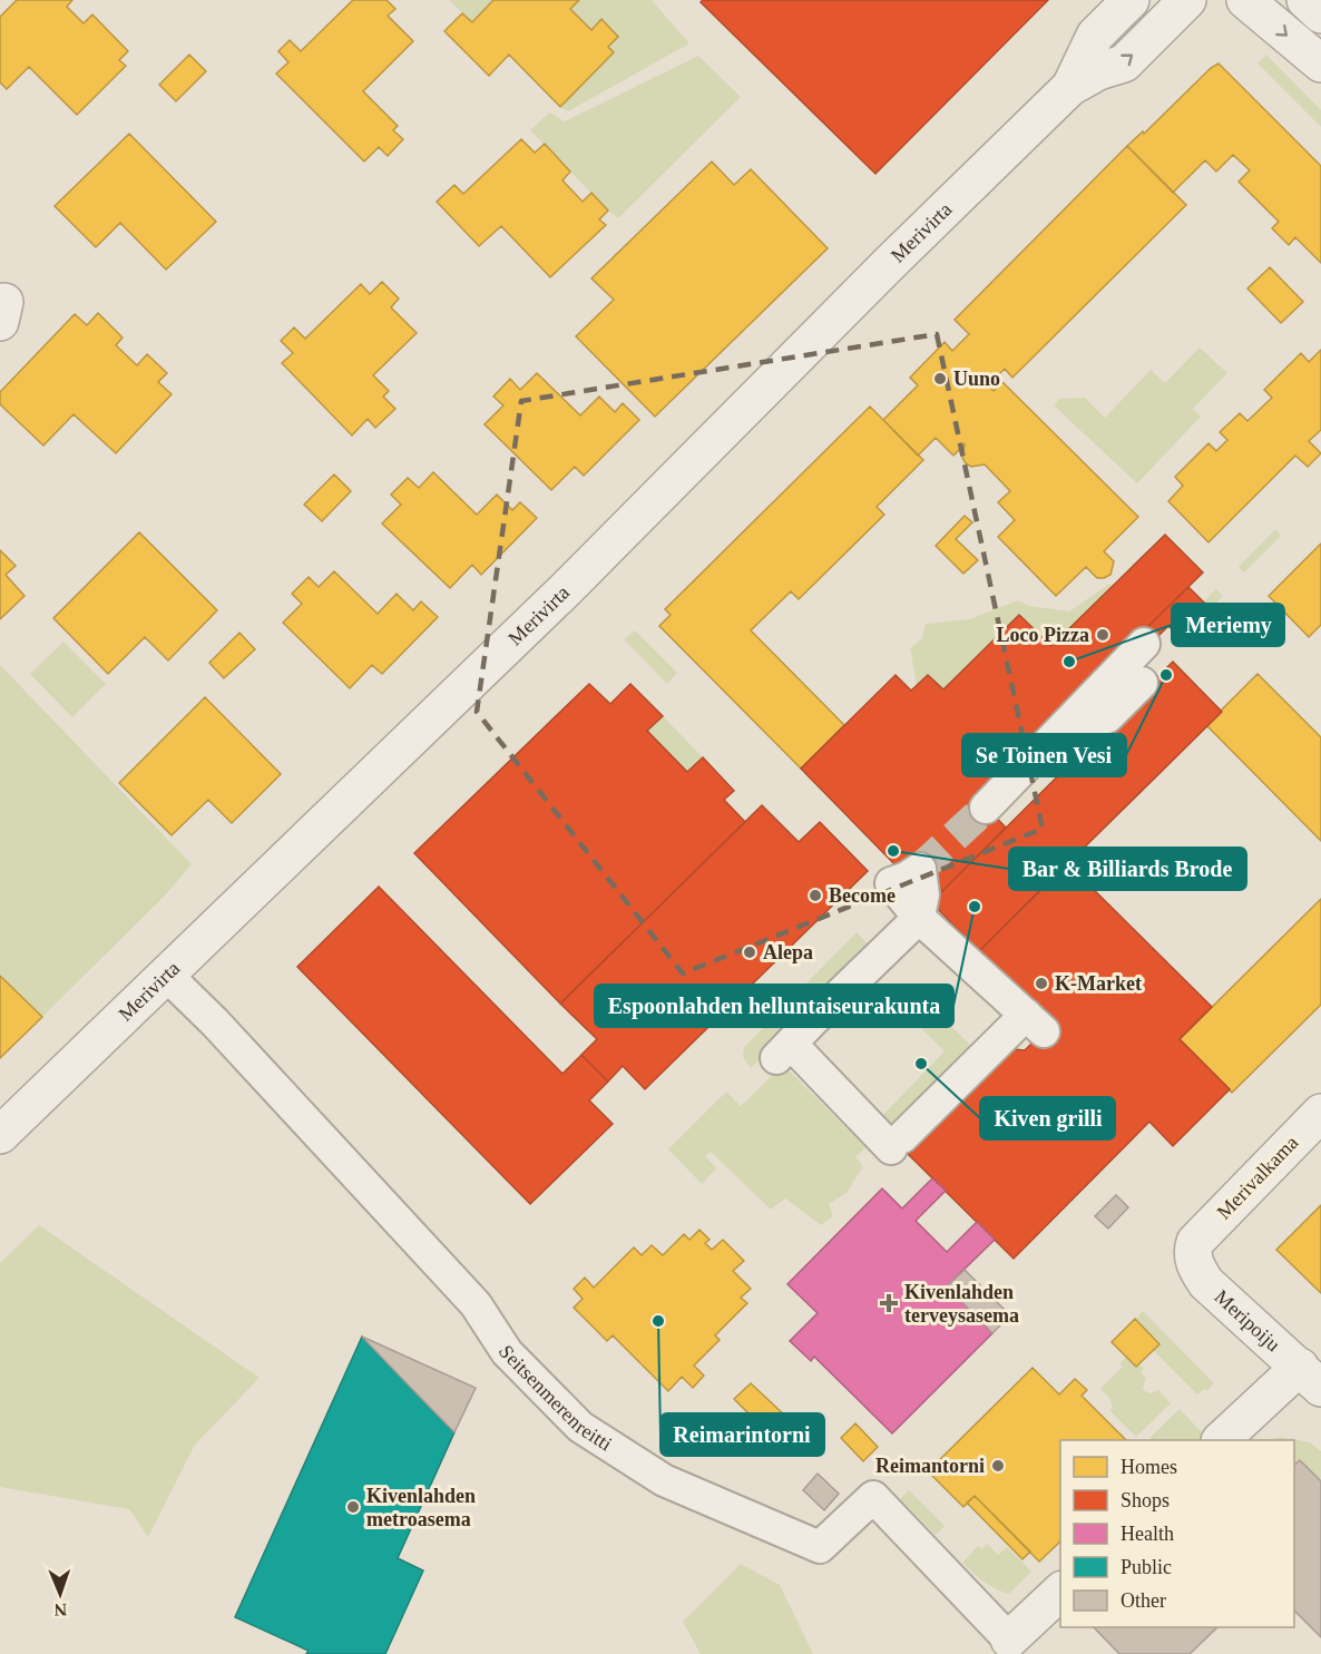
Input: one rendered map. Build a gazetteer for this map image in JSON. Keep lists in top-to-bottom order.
{
  "streets": {
    "street": [
      "Merivirta",
      "Merivalkama",
      "Meripoiju",
      "Seitsenmerenreitti"
    ]
  },
  "crossings": [
    ["Merivirta", "Seitsenmerenreitti"],
    ["Merivalkama", "Meripoiju"]
  ],
  "places": {
    "other": [
      "Uuno",
      "Loco Pizza",
      "Meriemy",
      "Se Toinen Vesi",
      "Bar & Billiards Brode",
      "Become",
      "Espoonlahden helluntaiseurakunta",
      "Alepa",
      "K-Market",
      "Kiven grilli",
      "Reimarintorni",
      "Reimantorni",
      "Kivenlahden metroasema"
    ],
    "health": ["Kivenlahden terveysasema"]
  },
  "legend": [
    "Homes",
    "Shops",
    "Health",
    "Public",
    "Other"
  ],
  "north": "bottom"
}
